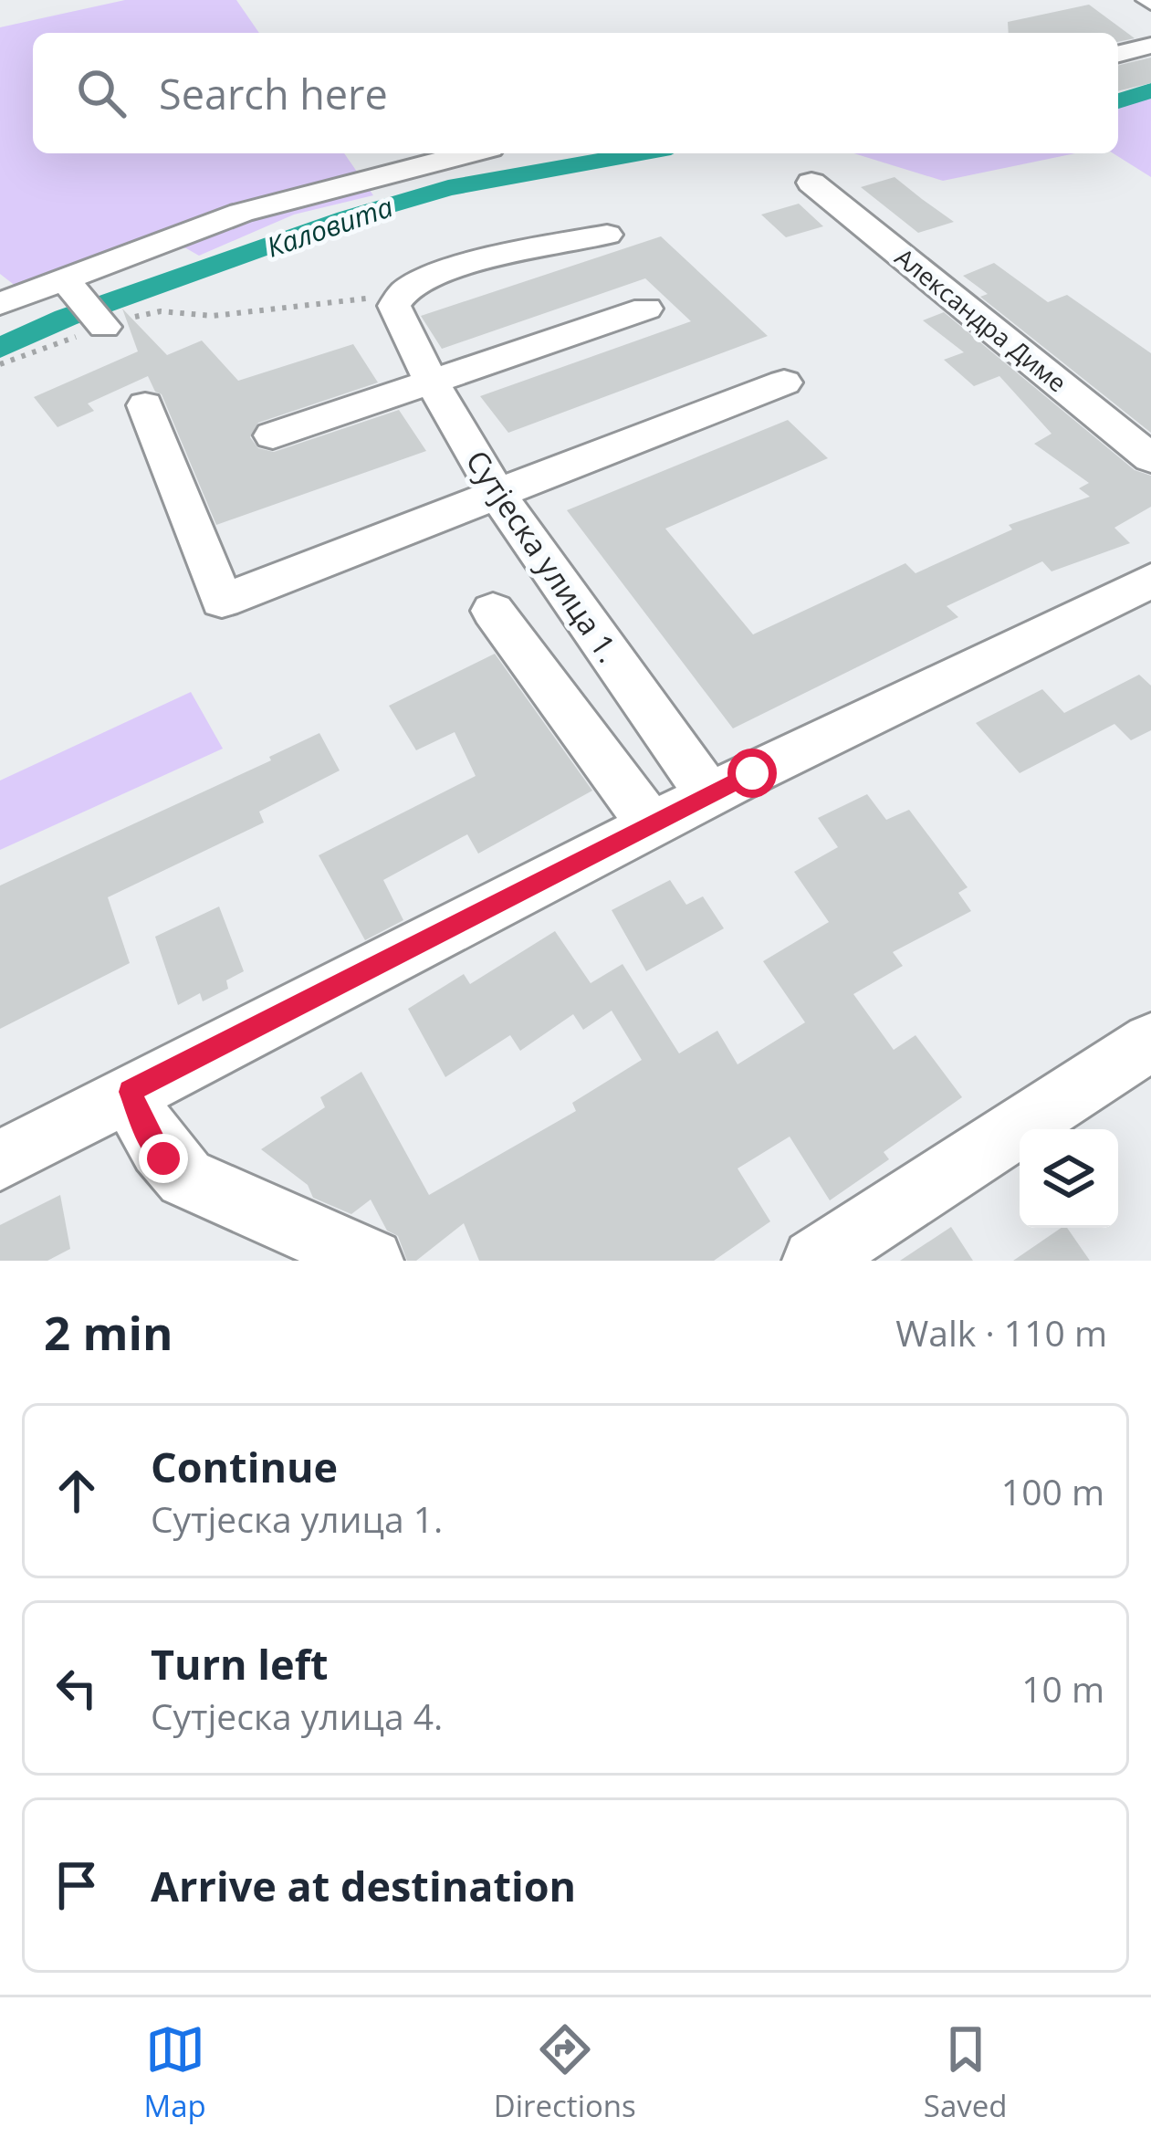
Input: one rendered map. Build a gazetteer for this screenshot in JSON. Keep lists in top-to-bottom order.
{
  "streets": {
    "street": ["Александра Диме", "Сутјеска улица 1."]
  },
  "water": ["Каловита"],
  "page": {
    "search": "Search here",
    "heading": ["2 min", "Walk · 110 m"],
    "list": [
      ["Continue", "Сутјеска улица 1.", "100 m"],
      ["Turn left", "Сутјеска улица 4.", "10 m"],
      "Arrive at destination"
    ],
    "nav": ["Map", "Directions", "Saved"]
  }
}
